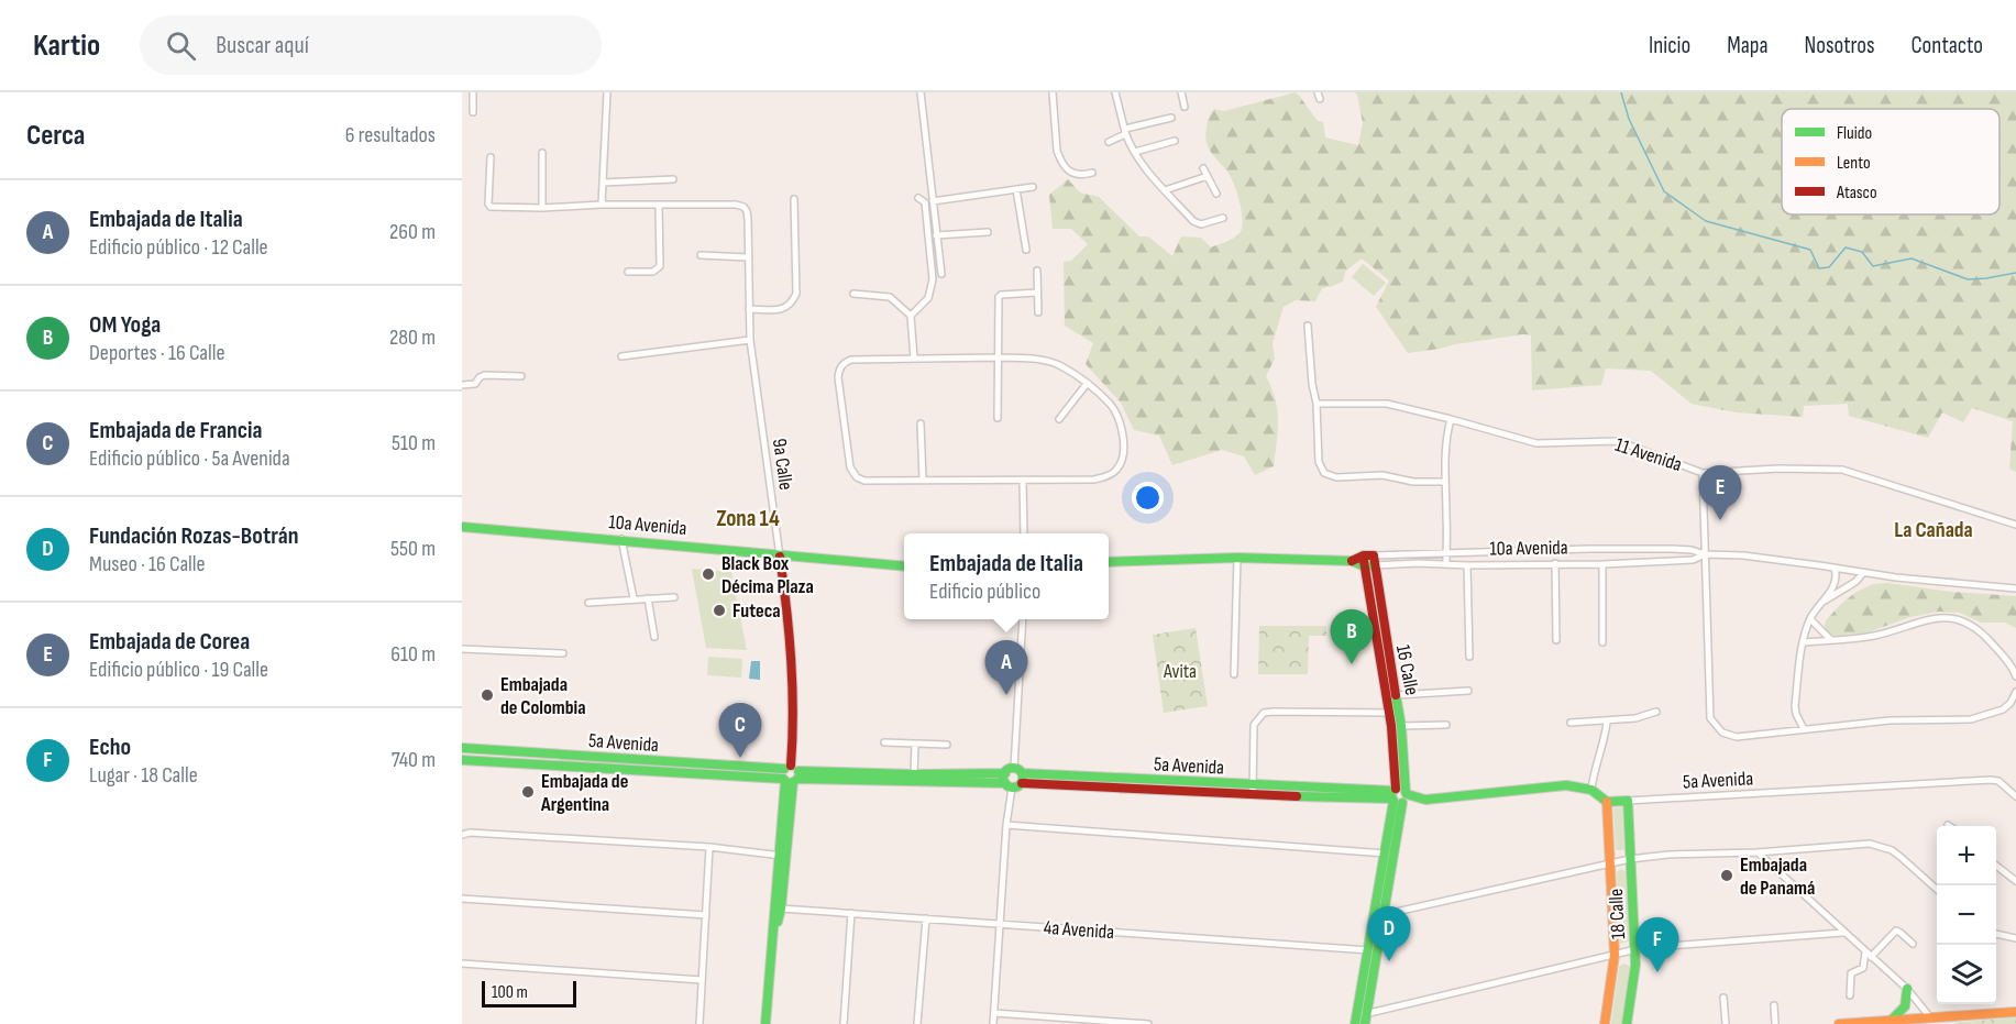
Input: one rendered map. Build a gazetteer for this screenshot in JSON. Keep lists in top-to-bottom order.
{
  "streets": {
    "street": [
      "11 Avenida",
      "9a Calle",
      "10a Avenida",
      "16 Calle",
      "5a Avenida",
      "18 Calle",
      "4a Avenida"
    ]
  },
  "crossings": [
    ["9a Calle", "10a Avenida"],
    ["9a Calle", "5a Avenida"],
    ["9a Calle", "4a Avenida"],
    ["10a Avenida", "16 Calle"],
    ["16 Calle", "5a Avenida"],
    ["16 Calle", "4a Avenida"],
    ["5a Avenida", "18 Calle"]
  ],
  "districts": ["Zona 14", "La Cañada"],
  "parks": ["Avita"],
  "places": [
    "Black Box Décima Plaza",
    "Futeca",
    "Embajada de Colombia",
    "Embajada de Argentina",
    "Embajada de Panamá"
  ],
  "legend": ["Fluido", "Lento", "Atasco"],
  "scale_bar": "100 m",
  "page": {
    "header": "Kartio",
    "search": "Buscar aquí",
    "nav": [
      "Inicio",
      "Mapa",
      "Nosotros",
      "Contacto"
    ],
    "heading": ["Cerca", "6 resultados"],
    "list": [
      {
        "mark": "A",
        "name": "Embajada de Italia",
        "note": "Edificio público · 12 Calle",
        "value": "260 m"
      },
      {
        "mark": "B",
        "name": "OM Yoga",
        "note": "Deportes · 16 Calle",
        "value": "280 m"
      },
      {
        "mark": "C",
        "name": "Embajada de Francia",
        "note": "Edificio público · 5a Avenida",
        "value": "510 m"
      },
      {
        "mark": "D",
        "name": "Fundación Rozas-Botrán",
        "note": "Museo · 16 Calle",
        "value": "550 m"
      },
      {
        "mark": "E",
        "name": "Embajada de Corea",
        "note": "Edificio público · 19 Calle",
        "value": "610 m"
      },
      {
        "mark": "F",
        "name": "Echo",
        "note": "Lugar · 18 Calle",
        "value": "740 m"
      }
    ],
    "pins": [
      "E",
      "B",
      "A",
      "C",
      "D",
      "F"
    ],
    "popup": ["Embajada de Italia", "Edificio público"],
    "map_buttons": ["+", "−"],
    "scale": "100 m"
  }
}
